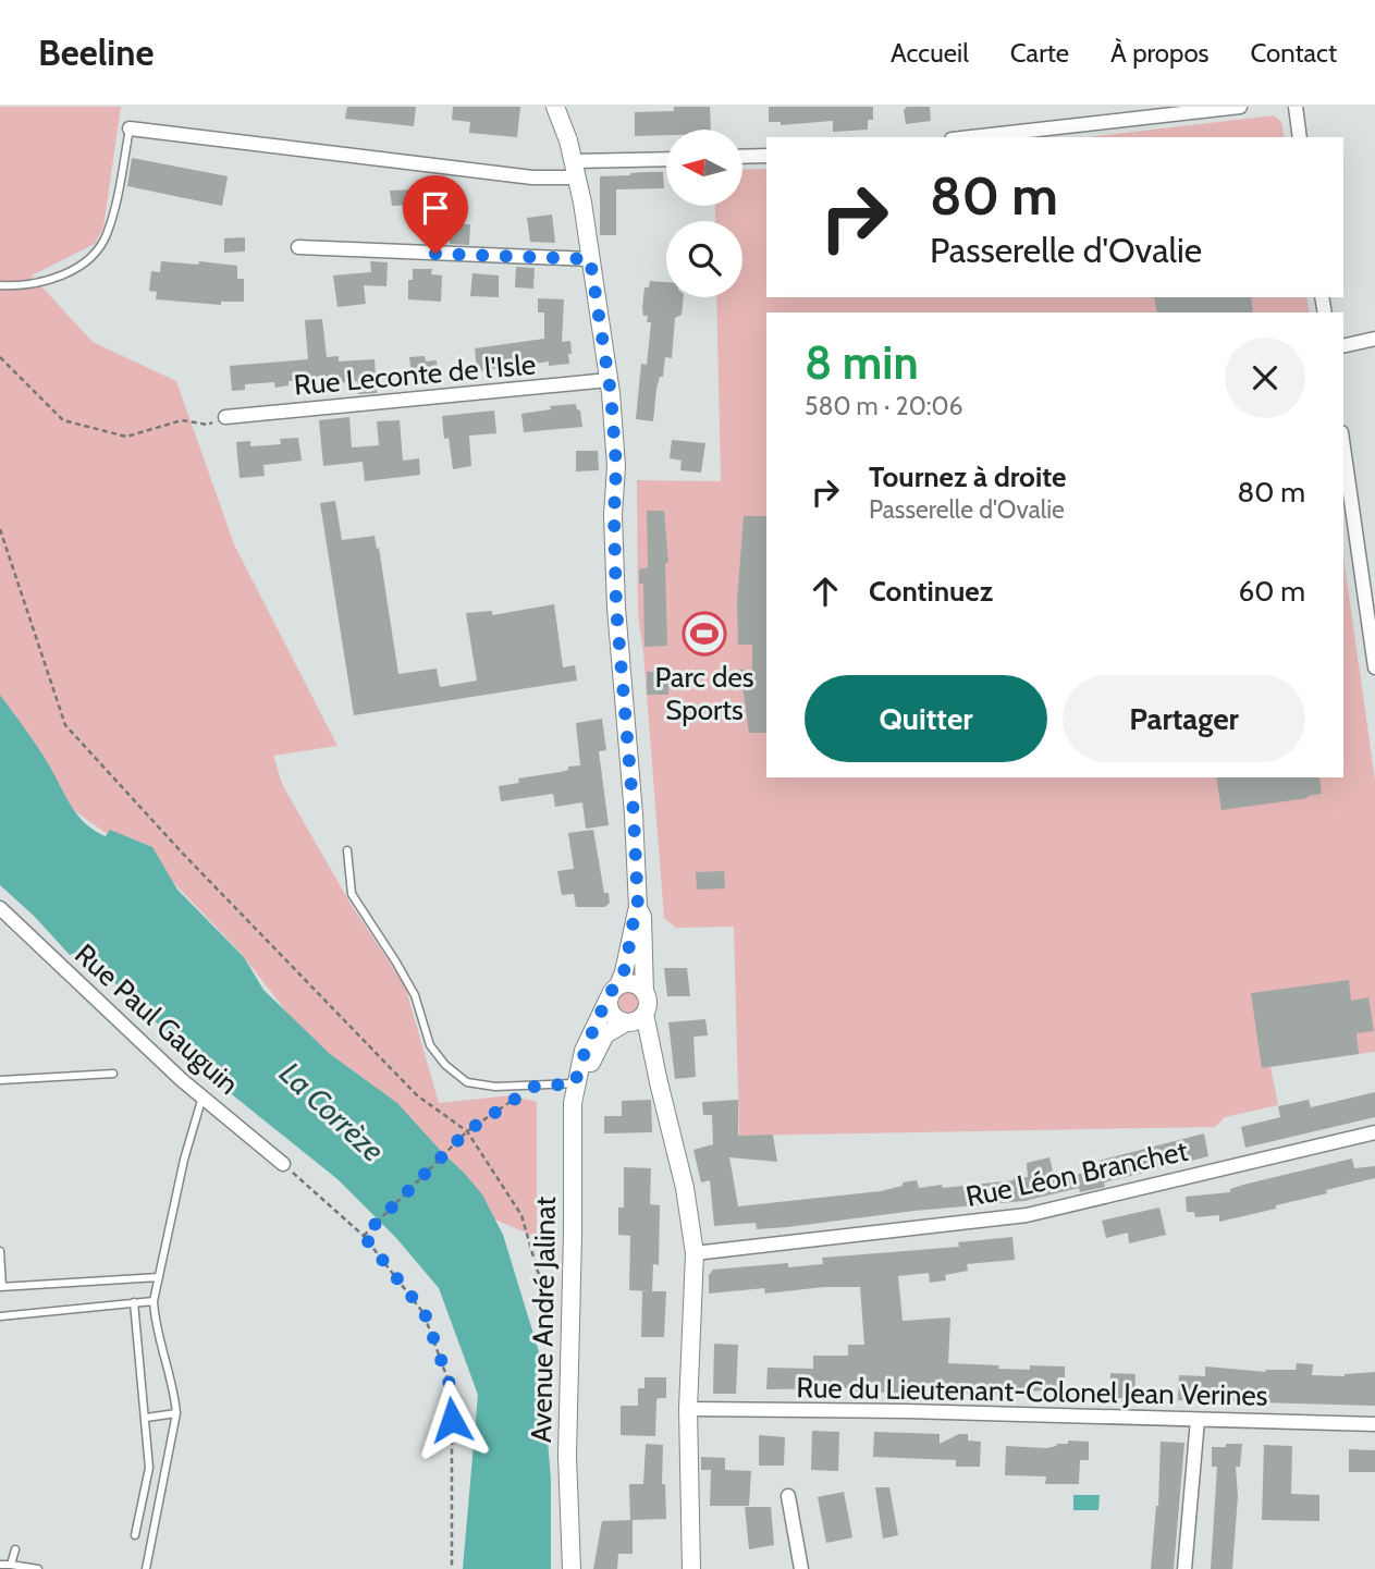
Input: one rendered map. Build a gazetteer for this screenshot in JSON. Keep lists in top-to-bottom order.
{
  "streets": {
    "street": [
      "Rue Leconte de l'Isle",
      "Rue Paul Gauguin",
      "Rue Léon Branchet",
      "Avenue André Jalinat",
      "Rue du Lieutenant-Colonel Jean Verines"
    ]
  },
  "water": ["La Corrèze"],
  "places": {
    "sports": ["Parc des Sports"]
  },
  "north": "left",
  "page": {
    "header": "Beeline",
    "nav": [
      "Accueil",
      "Carte",
      "À propos",
      "Contact"
    ],
    "turn": ["80 m", "Passerelle d'Ovalie"],
    "heading": ["8 min", "580 m · 20:06"],
    "list": [
      {
        "name": "Tournez à droite",
        "note": "Passerelle d'Ovalie",
        "value": "80 m"
      },
      {
        "name": "Continuez",
        "value": "60 m"
      }
    ],
    "buttons": ["Quitter", "Partager"]
  }
}
